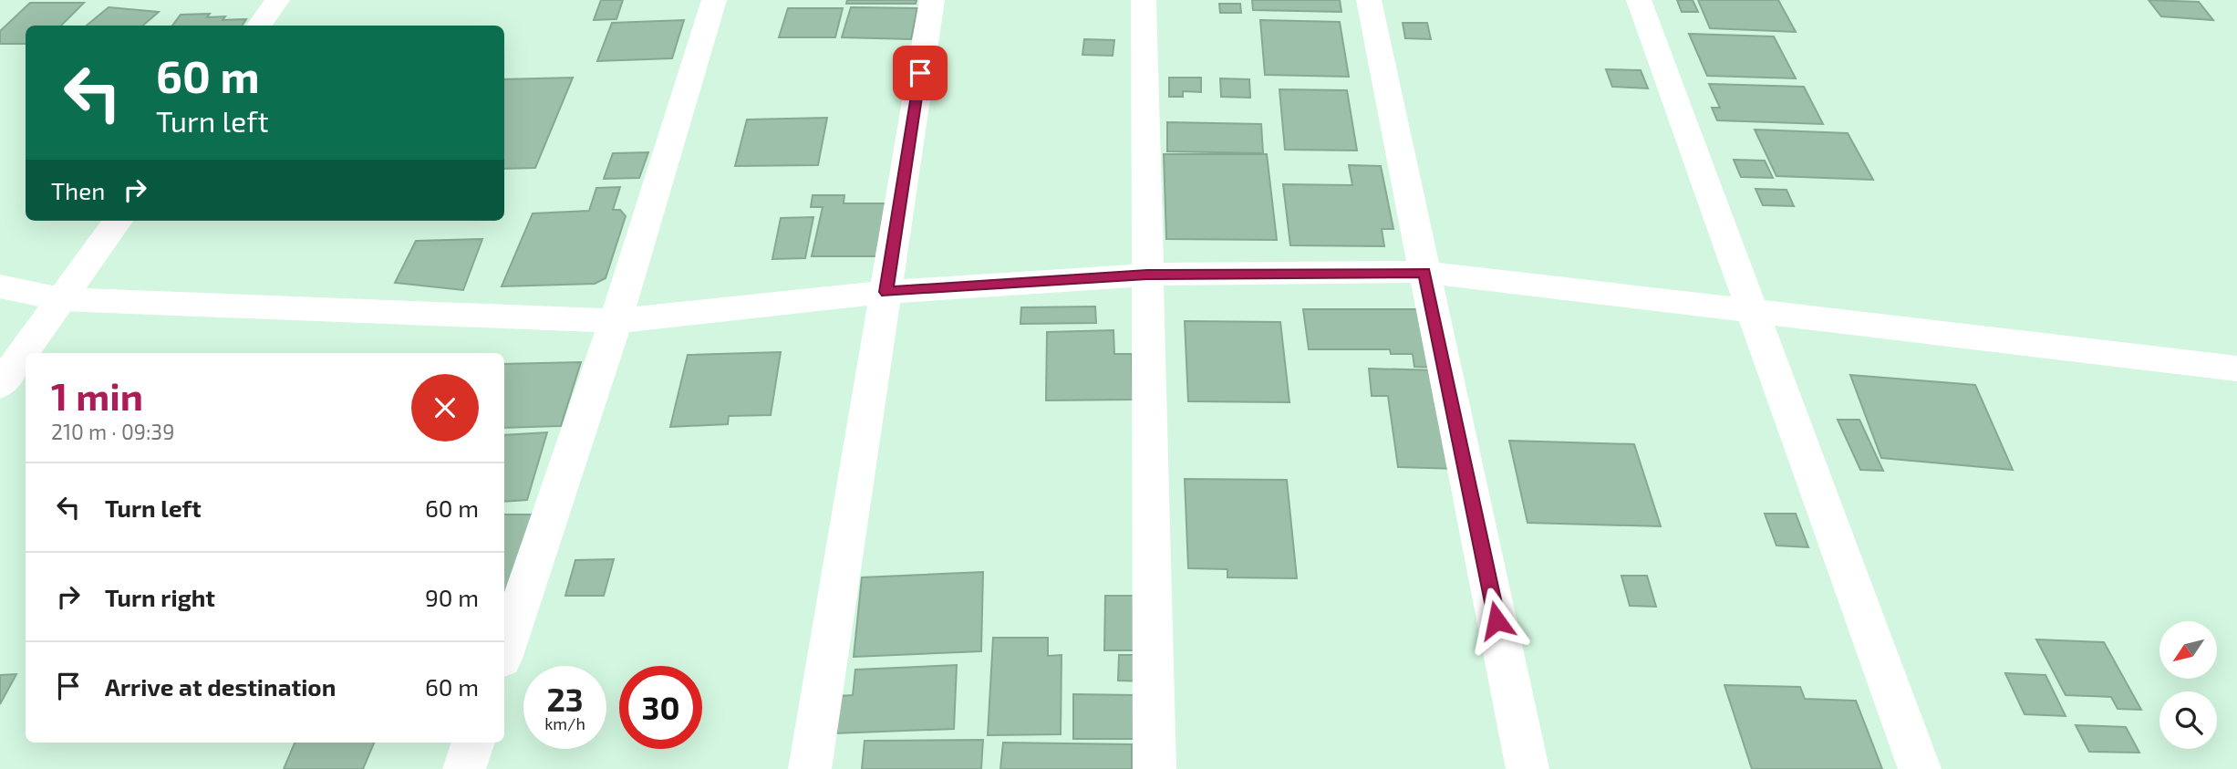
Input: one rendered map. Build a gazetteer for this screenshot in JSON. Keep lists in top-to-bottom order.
{
  "north": "bottom left",
  "page": {
    "turn": ["60 m", "Turn left"],
    "then": "Then",
    "heading": ["1 min", "210 m · 09:39"],
    "list": [
      {
        "name": "Turn left",
        "value": "60 m"
      },
      {
        "name": "Turn right",
        "value": "90 m"
      },
      {
        "name": "Arrive at destination",
        "value": "60 m"
      }
    ],
    "speed": "23 km/h",
    "limit": "30"
  }
}
